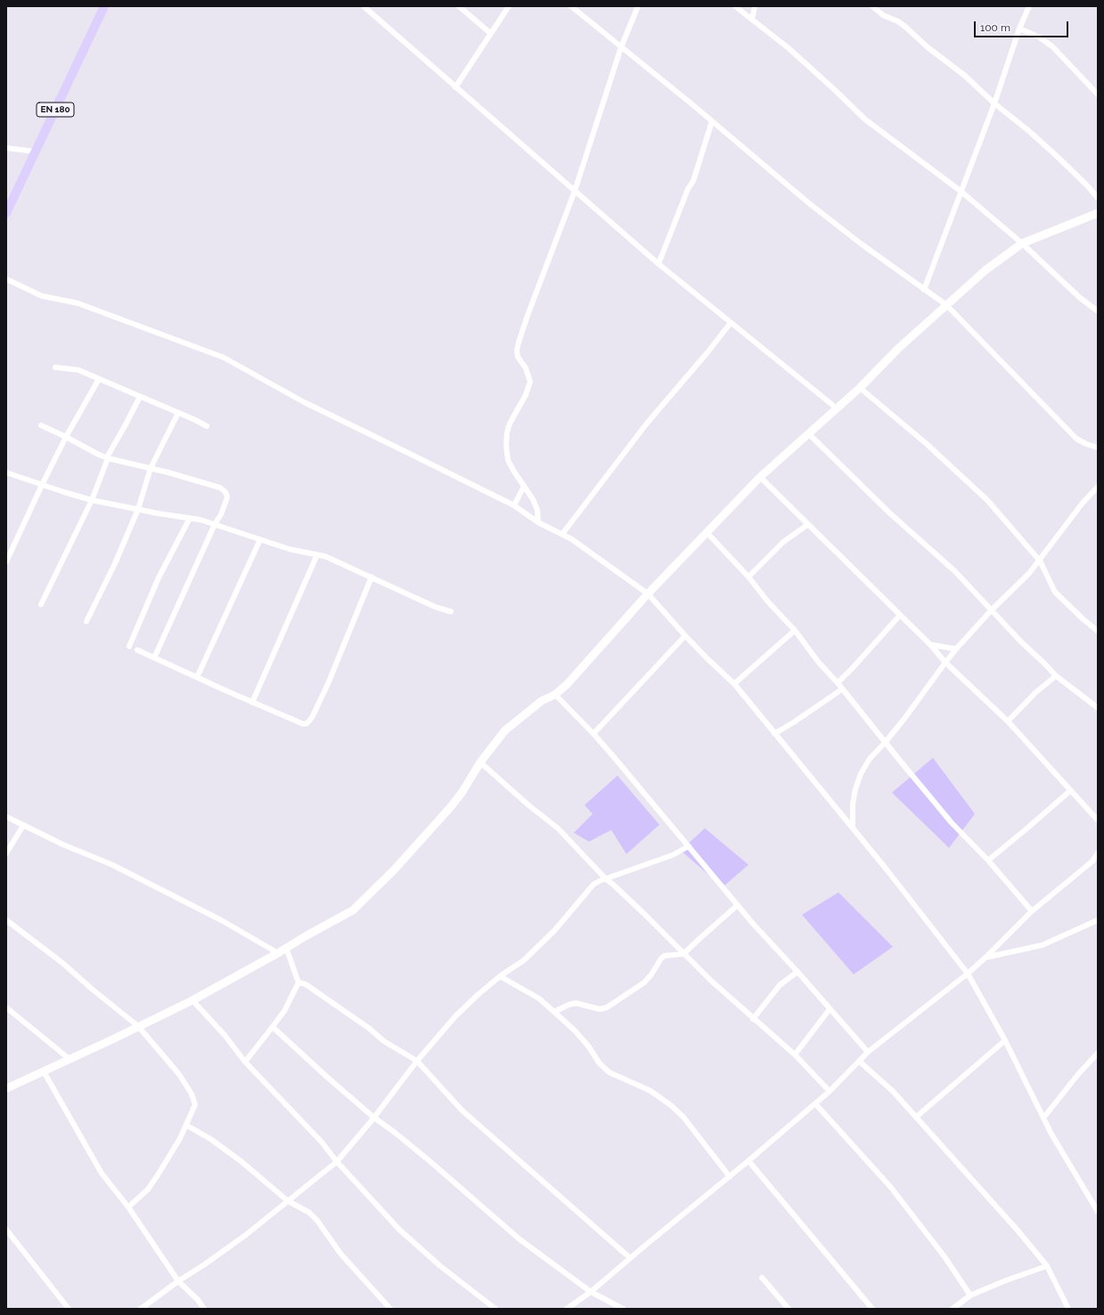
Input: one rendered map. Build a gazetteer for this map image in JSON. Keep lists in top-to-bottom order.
{
  "streets": {
    "main road": ["EN 180"]
  },
  "scale_bar": "100 m"
}
